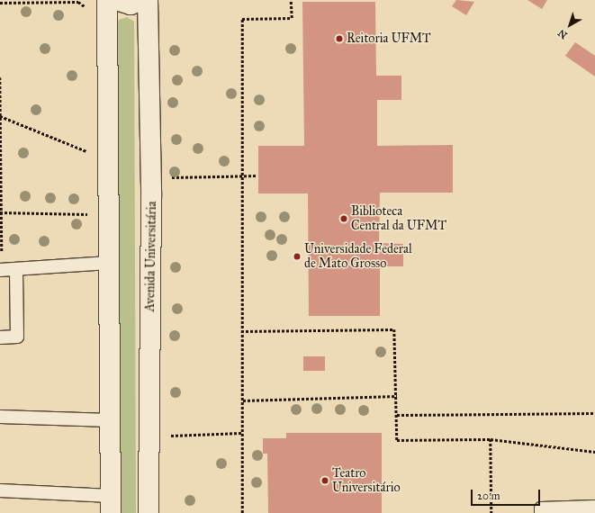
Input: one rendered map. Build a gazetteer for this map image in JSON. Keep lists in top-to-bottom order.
{
  "streets": {
    "street": ["Avenida Universitária"]
  },
  "places": [
    "Reitoria UFMT",
    "Biblioteca Central da UFMT",
    "Universidade Federal de Mato Grosso",
    "Teatro Universitário"
  ],
  "scale_bar": "20 m",
  "north": "bottom left"
}
